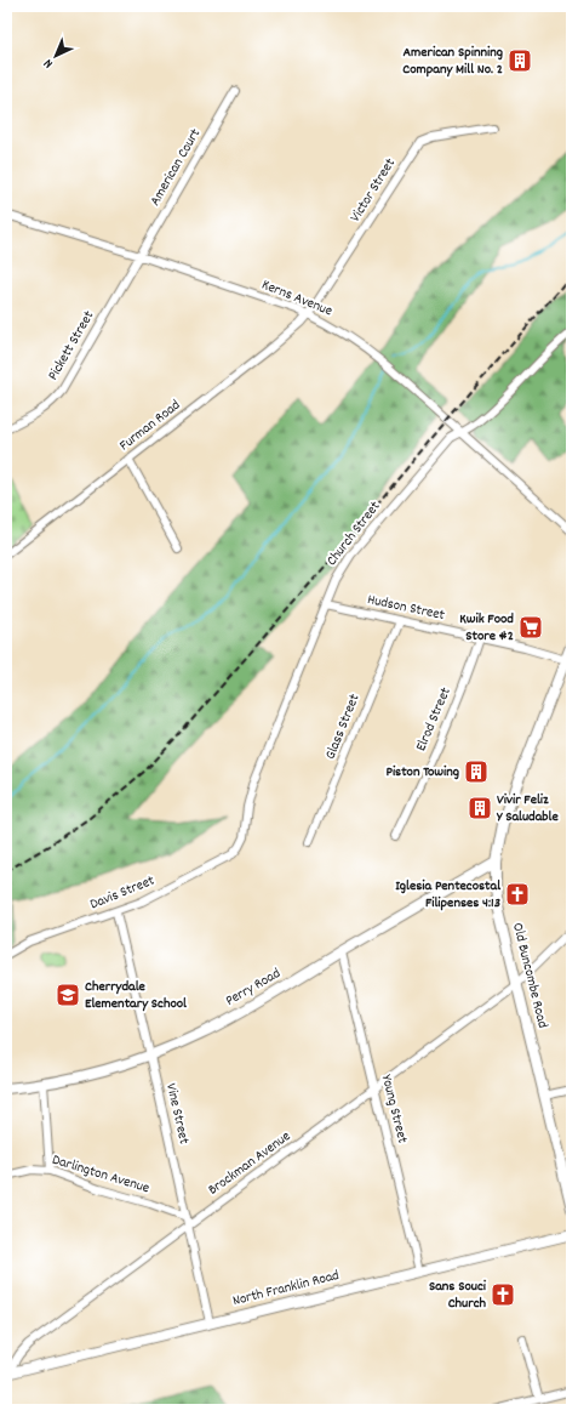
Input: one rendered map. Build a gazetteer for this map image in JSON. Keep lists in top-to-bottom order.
{
  "streets": {
    "street": [
      "American Court",
      "Victor Street",
      "Kerns Avenue",
      "Pickett Street",
      "Furman Road",
      "Church Street",
      "Hudson Street",
      "Elrod Street",
      "Glass Street",
      "Davis Street",
      "Old Buncombe Road",
      "Perry Road",
      "Young Street",
      "Vine Street",
      "Brockman Avenue",
      "Darlington Avenue",
      "North Franklin Road"
    ]
  },
  "crossings": [
    ["American Court", "Kerns Avenue"],
    ["American Court", "Pickett Street"],
    ["Victor Street", "Kerns Avenue"],
    ["Victor Street", "Furman Road"],
    ["Kerns Avenue", "Pickett Street"],
    ["Kerns Avenue", "Furman Road"],
    ["Kerns Avenue", "Church Street"],
    ["Church Street", "Hudson Street"],
    ["Church Street", "Davis Street"],
    ["Hudson Street", "Elrod Street"],
    ["Hudson Street", "Glass Street"],
    ["Hudson Street", "Old Buncombe Road"],
    ["Davis Street", "Vine Street"],
    ["Old Buncombe Road", "Perry Road"],
    ["Old Buncombe Road", "Brockman Avenue"],
    ["Perry Road", "Young Street"],
    ["Perry Road", "Vine Street"],
    ["Young Street", "Brockman Avenue"],
    ["Young Street", "North Franklin Road"],
    ["Vine Street", "Brockman Avenue"],
    ["Vine Street", "Darlington Avenue"],
    ["Vine Street", "North Franklin Road"],
    ["Brockman Avenue", "North Franklin Road"]
  ],
  "places": {
    "building": ["American Spinning Company Mill No. 2", "Piston Towing", "Vivir Feliz Y Saludable"],
    "supermarket": ["Kwik Food Store #2"],
    "church": ["Iglesia Pentecostal Filipenses 4:13", "Sans Souci Church"],
    "school or university": ["Cherrydale Elementary School"]
  },
  "north": "bottom left"
}
